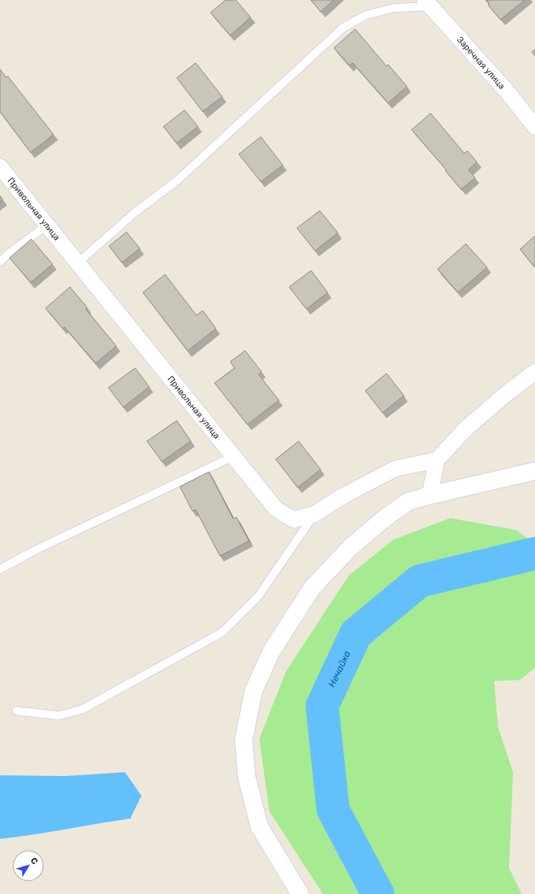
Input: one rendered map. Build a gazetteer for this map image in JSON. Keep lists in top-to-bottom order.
{
  "streets": {
    "street": ["Заречная улица", "Привольная улица"]
  },
  "water": ["Нечайка"],
  "north": "top right"
}
